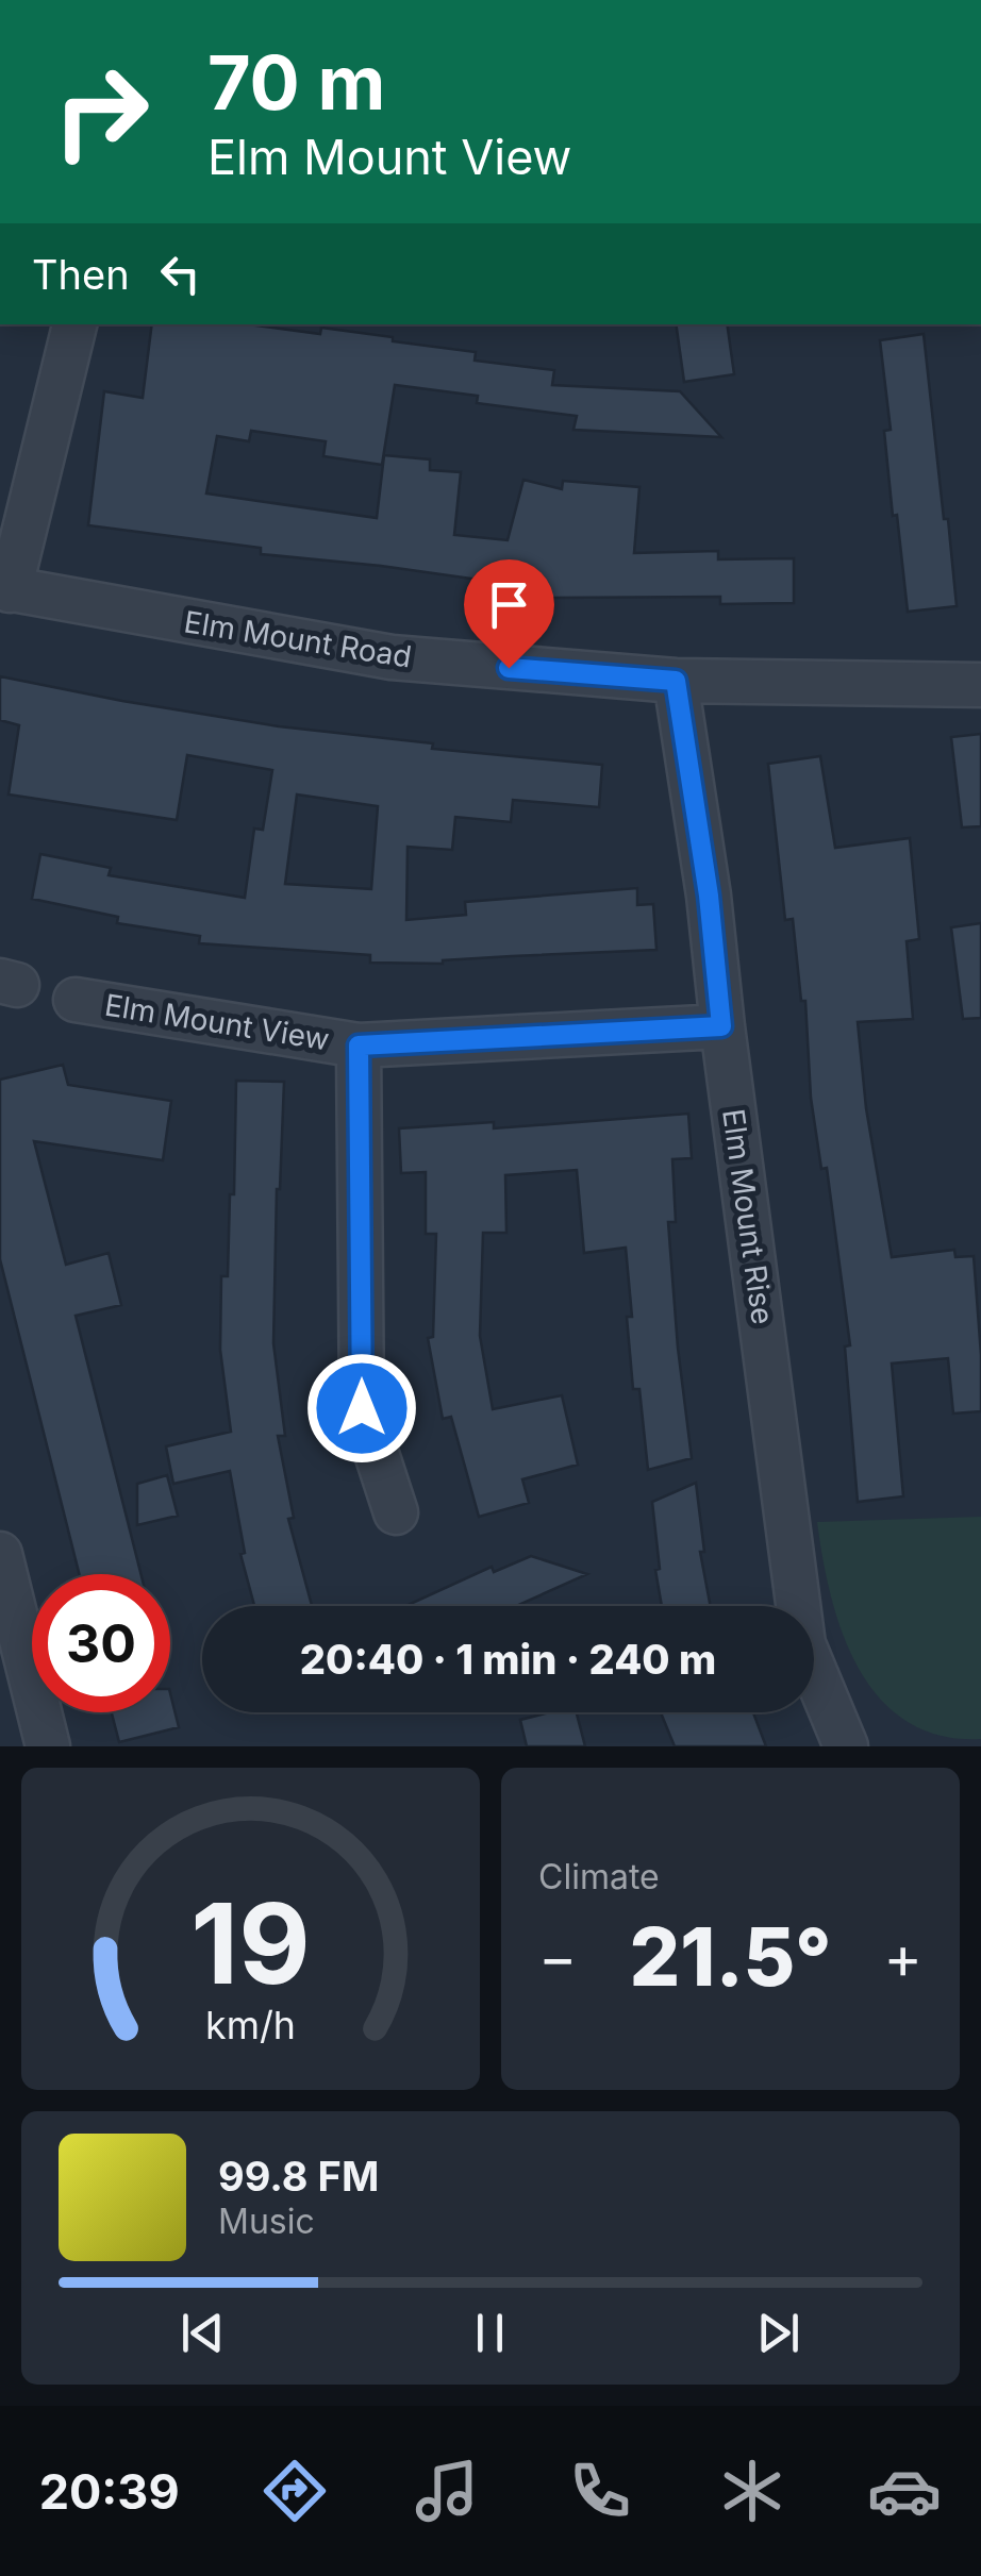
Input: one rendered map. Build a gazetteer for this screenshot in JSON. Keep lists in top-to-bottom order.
{
  "streets": {
    "street": ["Elm Mount Road", "Elm Mount View", "Elm Mount Rise"]
  },
  "crossings": [
    ["Elm Mount Road", "Elm Mount Rise"],
    ["Elm Mount View", "Elm Mount Rise"]
  ],
  "page": {
    "turn": ["70 m", "Elm Mount View"],
    "then": "Then",
    "limit": "30",
    "trip": "20:40 · 1 min · 240 m",
    "tile": "Climate",
    "heat": ["−", "21.5°", "+"],
    "song": ["99.8 FM", "Music"],
    "tabs": "20:39",
    "gauge": ["19", "km/h"]
  }
}
